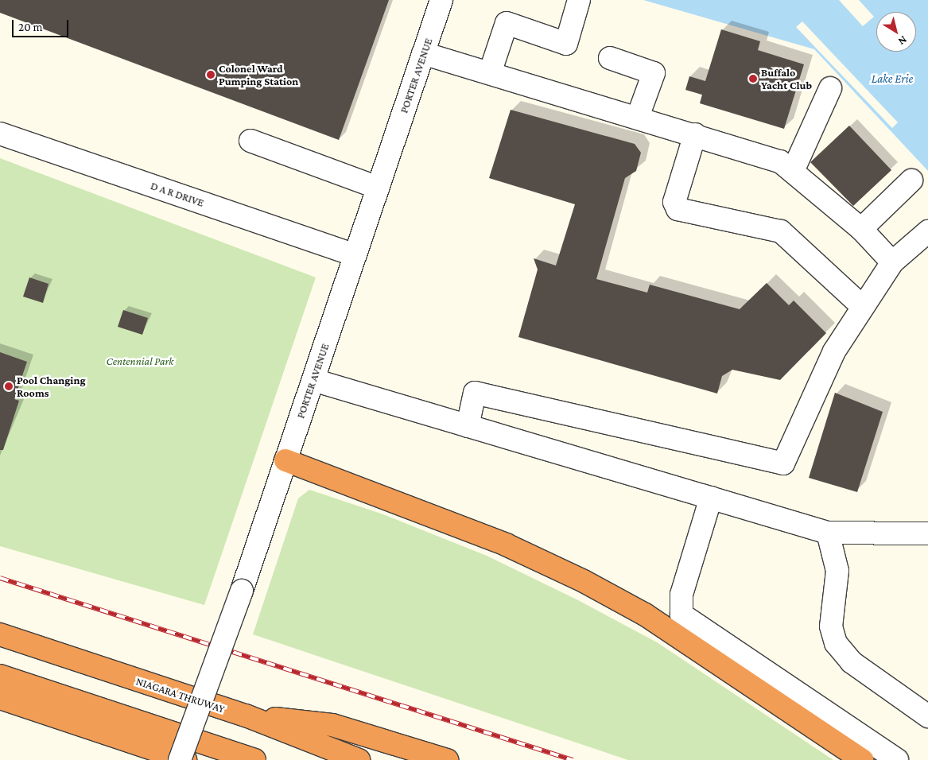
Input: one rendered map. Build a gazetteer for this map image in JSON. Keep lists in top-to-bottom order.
{
  "streets": {
    "highway": ["NIAGARA THRUWAY"],
    "street": ["PORTER AVENUE", "D A R DRIVE"]
  },
  "crossings": [
    ["PORTER AVENUE", "D A R DRIVE"]
  ],
  "water": ["Lake Erie"],
  "parks": ["Centennial Park"],
  "places": ["Colonel Ward Pumping Station", "Buffalo Yacht Club", "Pool Changing Rooms"],
  "scale_bar": "20 m",
  "north": "bottom right"
}
